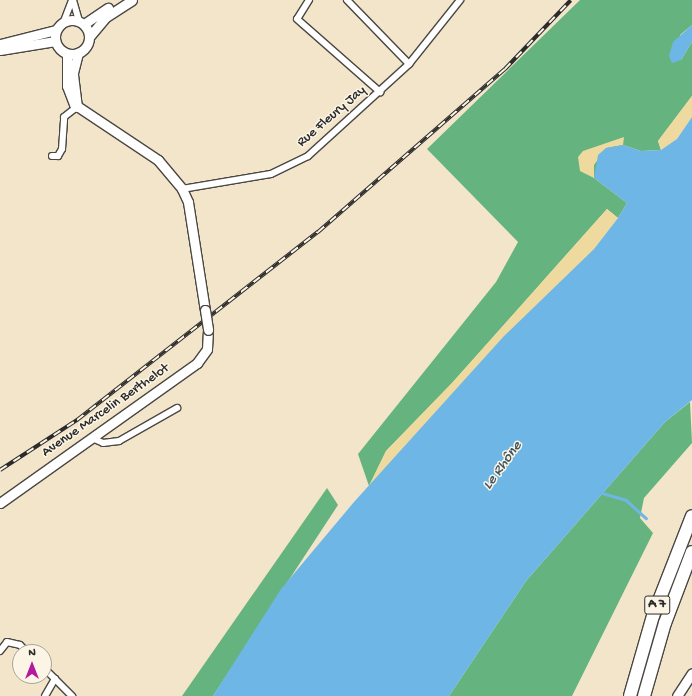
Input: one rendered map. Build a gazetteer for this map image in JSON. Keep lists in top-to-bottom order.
{
  "streets": {
    "highway": ["A 7"],
    "street": ["Rue Fleury Jay", "Avenue Marcelin Berthelot"]
  },
  "crossings": [
    ["Rue Fleury Jay", "Avenue Marcelin Berthelot"]
  ],
  "water": ["Le Rhône"],
  "north": "top"
}
